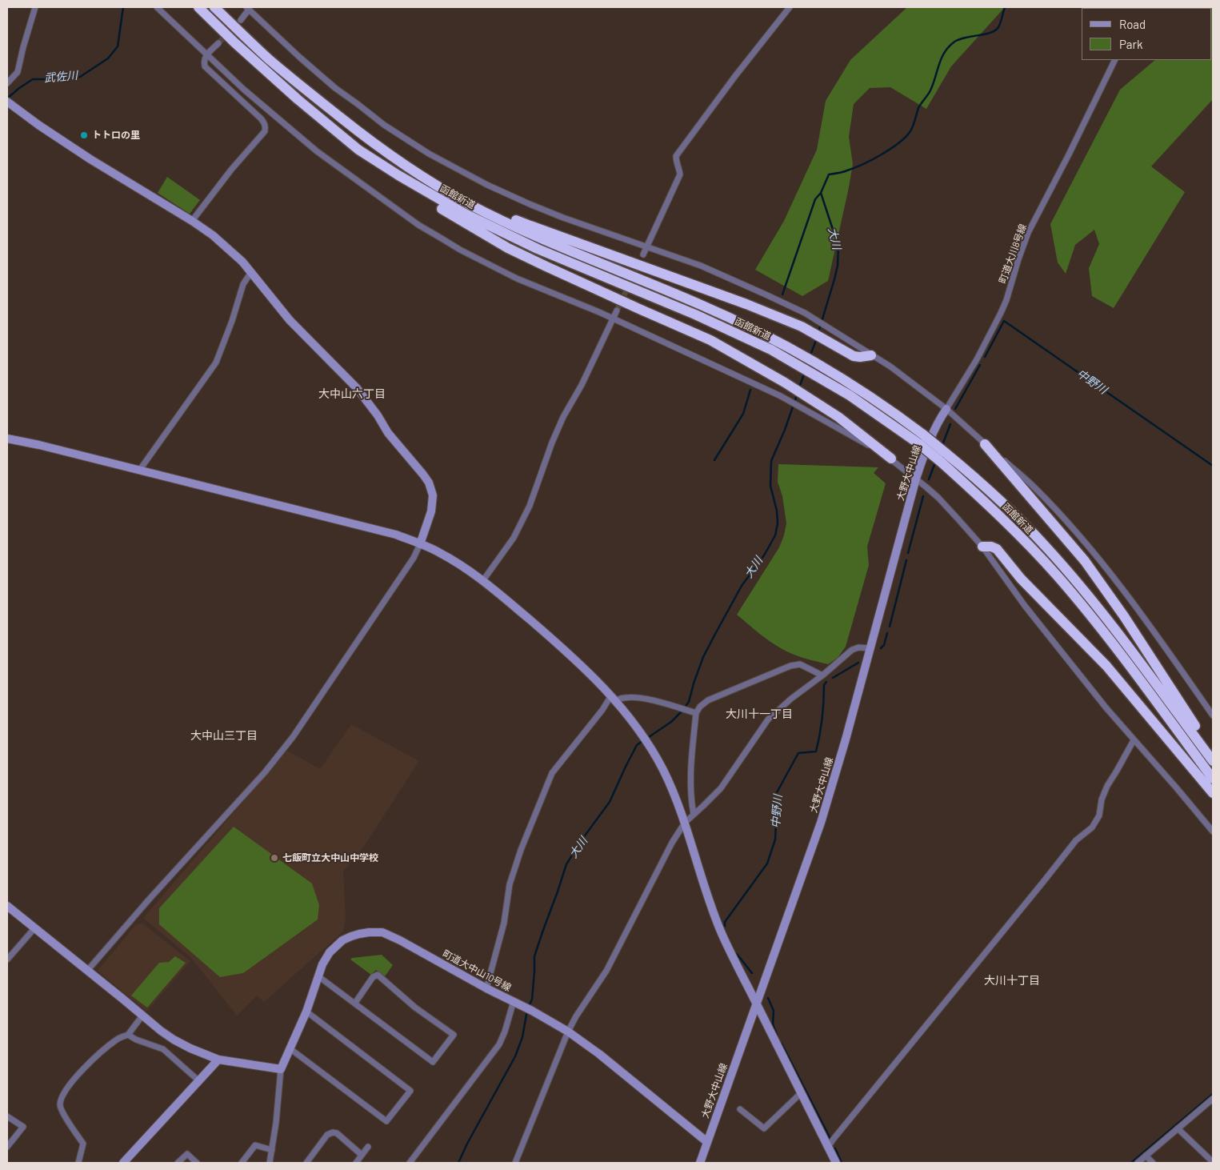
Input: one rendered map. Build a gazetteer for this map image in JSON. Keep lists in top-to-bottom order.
{
  "streets": {
    "highway": ["函館新道"],
    "street": ["町道大川8号線", "大野大中山線", "町道大中山10号線"]
  },
  "crossings": [
    ["町道大川8号線", "大野大中山線"],
    ["大野大中山線", "町道大中山10号線"]
  ],
  "districts": [
    "大中山六丁目",
    "大川十一丁目",
    "大中山三丁目",
    "大川十丁目"
  ],
  "water": ["武佐川", "大川", "中野川"],
  "places": ["トトロの里", "七飯町立大中山中学校"],
  "legend": ["Road", "Park"]
}
